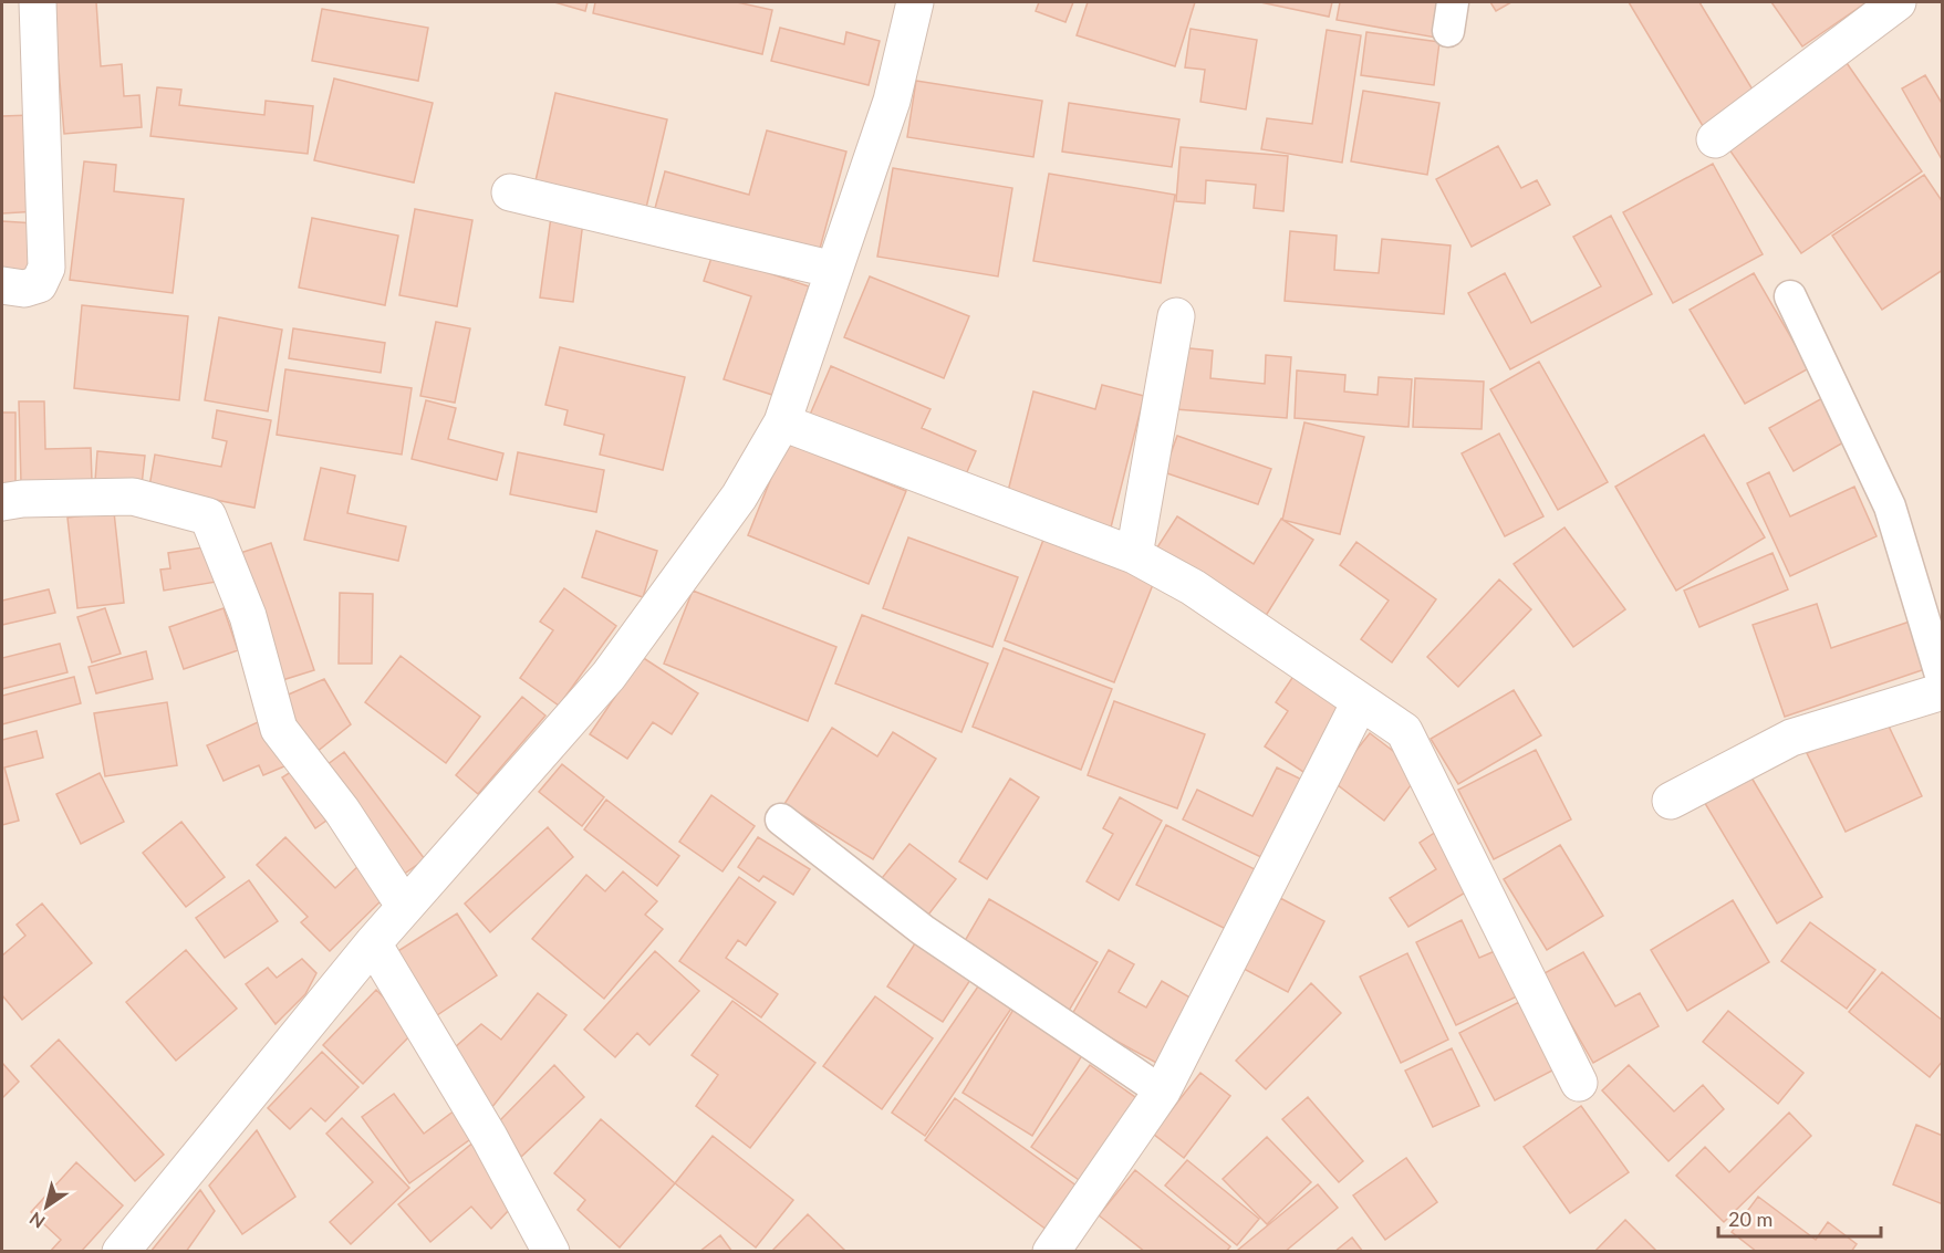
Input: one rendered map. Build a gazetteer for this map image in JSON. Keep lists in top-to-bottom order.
{
  "scale_bar": "20 m",
  "north": "bottom left"
}
